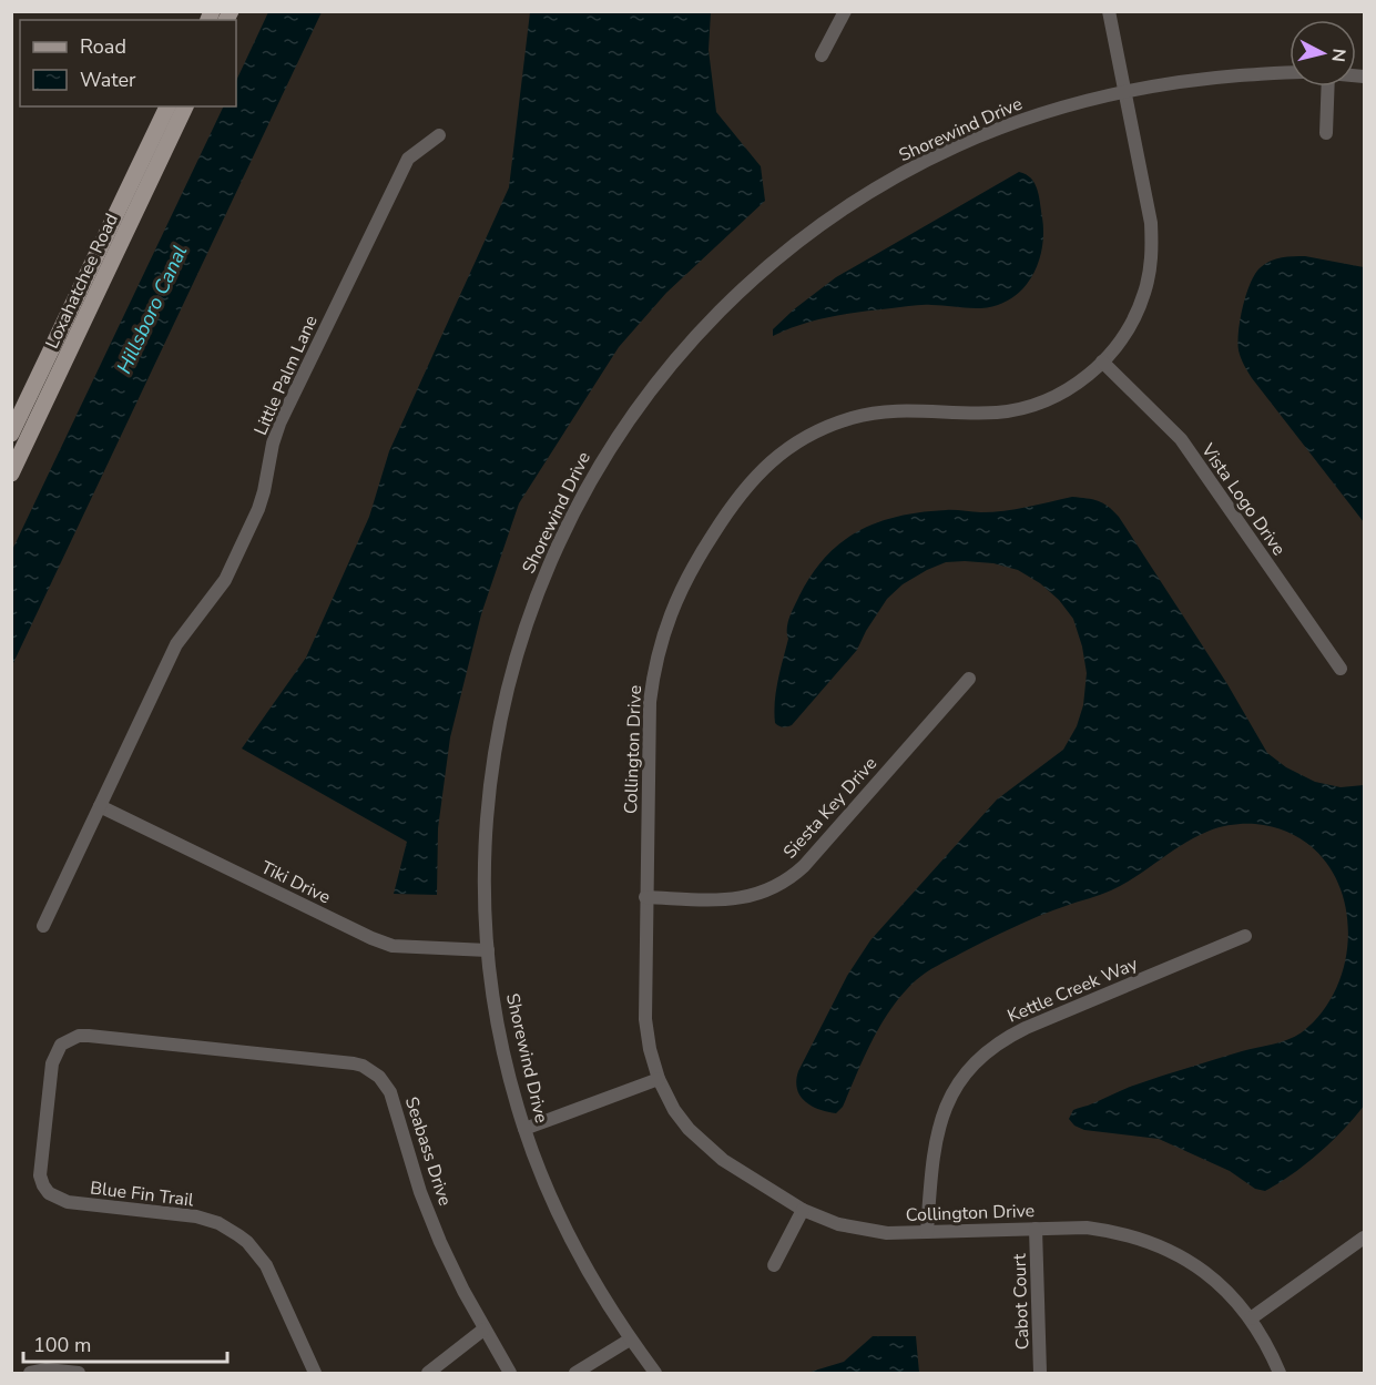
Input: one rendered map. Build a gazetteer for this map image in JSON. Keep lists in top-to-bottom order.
{
  "streets": {
    "main road": ["Loxahatchee Road"],
    "street": [
      "Shorewind Drive",
      "Little Palm Lane",
      "Vista Logo Drive",
      "Collington Drive",
      "Siesta Key Drive",
      "Tiki Drive",
      "Kettle Creek Way",
      "Seabass Drive",
      "Blue Fin Trail",
      "Cabot Court"
    ]
  },
  "crossings": [
    ["Shorewind Drive", "Collington Drive"],
    ["Shorewind Drive", "Tiki Drive"],
    ["Little Palm Lane", "Tiki Drive"],
    ["Vista Logo Drive", "Collington Drive"],
    ["Collington Drive", "Siesta Key Drive"],
    ["Collington Drive", "Kettle Creek Way"],
    ["Collington Drive", "Cabot Court"],
    ["Seabass Drive", "Blue Fin Trail"]
  ],
  "water": ["Hillsboro Canal"],
  "legend": ["Road", "Water"],
  "scale_bar": "100 m",
  "north": "right"
}
